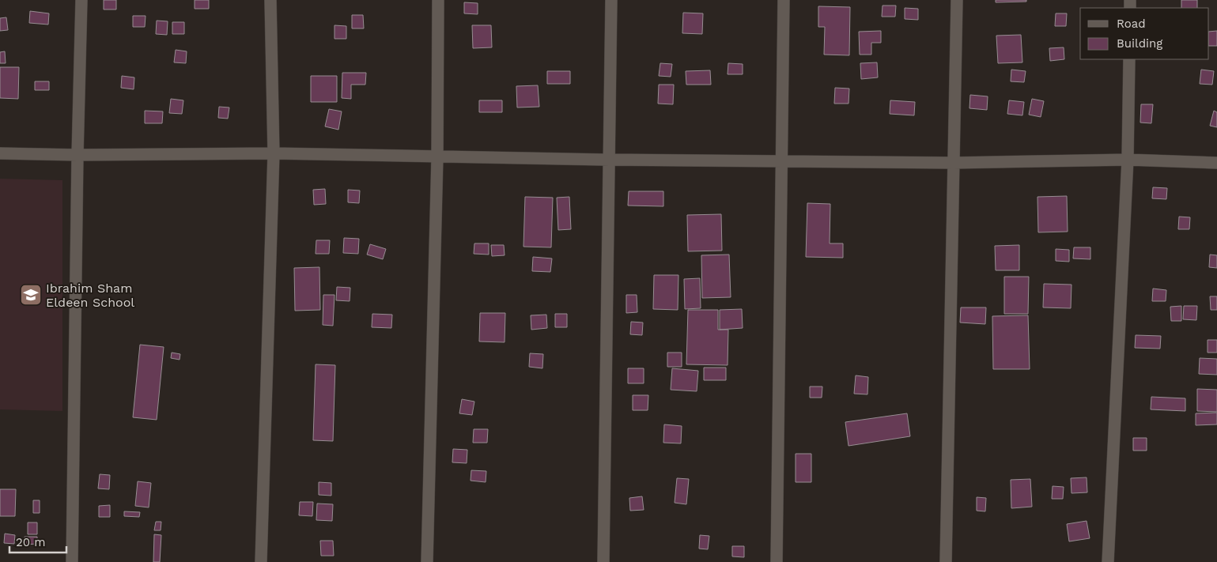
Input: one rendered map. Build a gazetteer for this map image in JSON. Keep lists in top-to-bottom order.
{
  "places": {
    "school or university": ["Ibrahim Sham Eldeen School"]
  },
  "legend": ["Road", "Building"],
  "scale_bar": "20 m"
}
